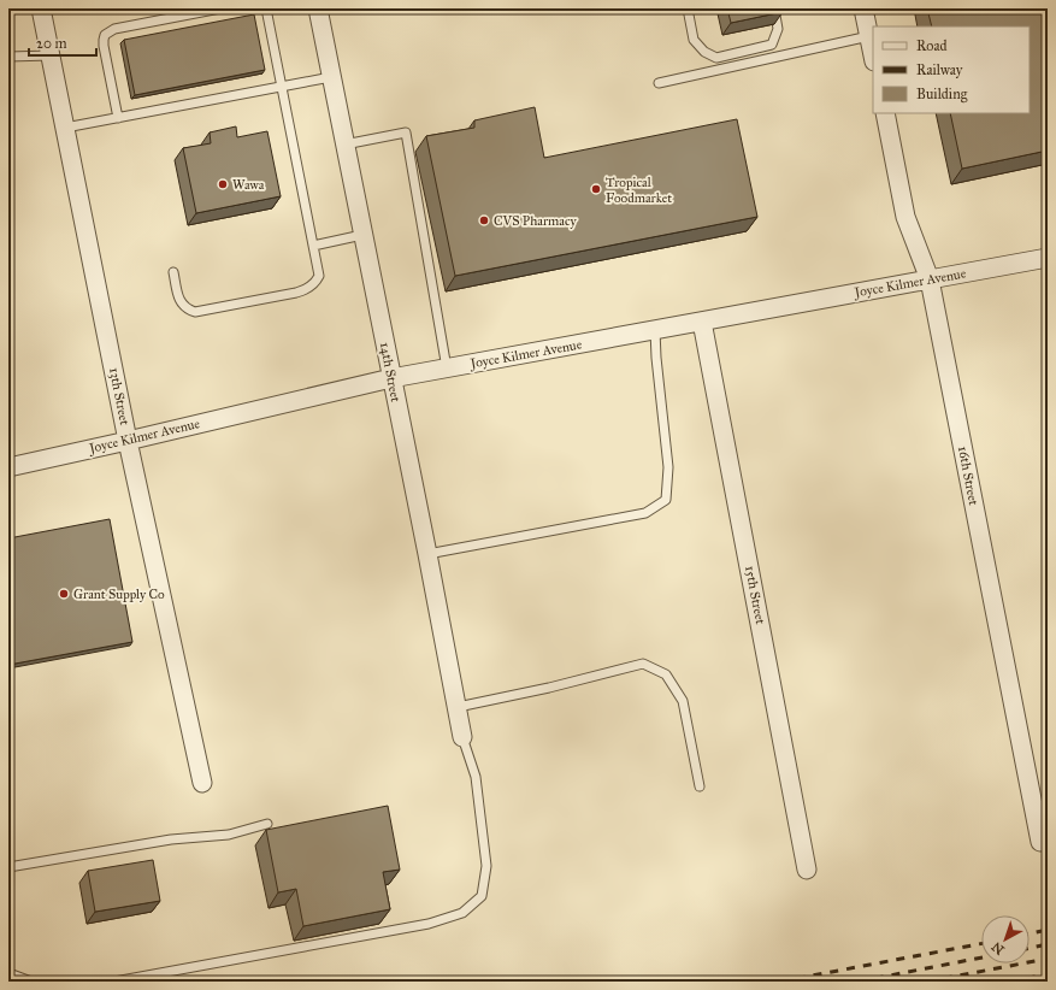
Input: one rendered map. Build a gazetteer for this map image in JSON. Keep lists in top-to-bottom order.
{
  "streets": {
    "street": [
      "Joyce Kilmer Avenue",
      "14th Street",
      "13th Street",
      "16th Street",
      "15th Street"
    ]
  },
  "crossings": [
    ["Joyce Kilmer Avenue", "14th Street"],
    ["Joyce Kilmer Avenue", "13th Street"],
    ["Joyce Kilmer Avenue", "16th Street"],
    ["Joyce Kilmer Avenue", "15th Street"]
  ],
  "places": [
    "Wawa",
    "Tropical Foodmarket",
    "CVS Pharmacy",
    "Grant Supply Co"
  ],
  "legend": ["Road", "Railway", "Building"],
  "scale_bar": "20 m",
  "north": "bottom left"
}
